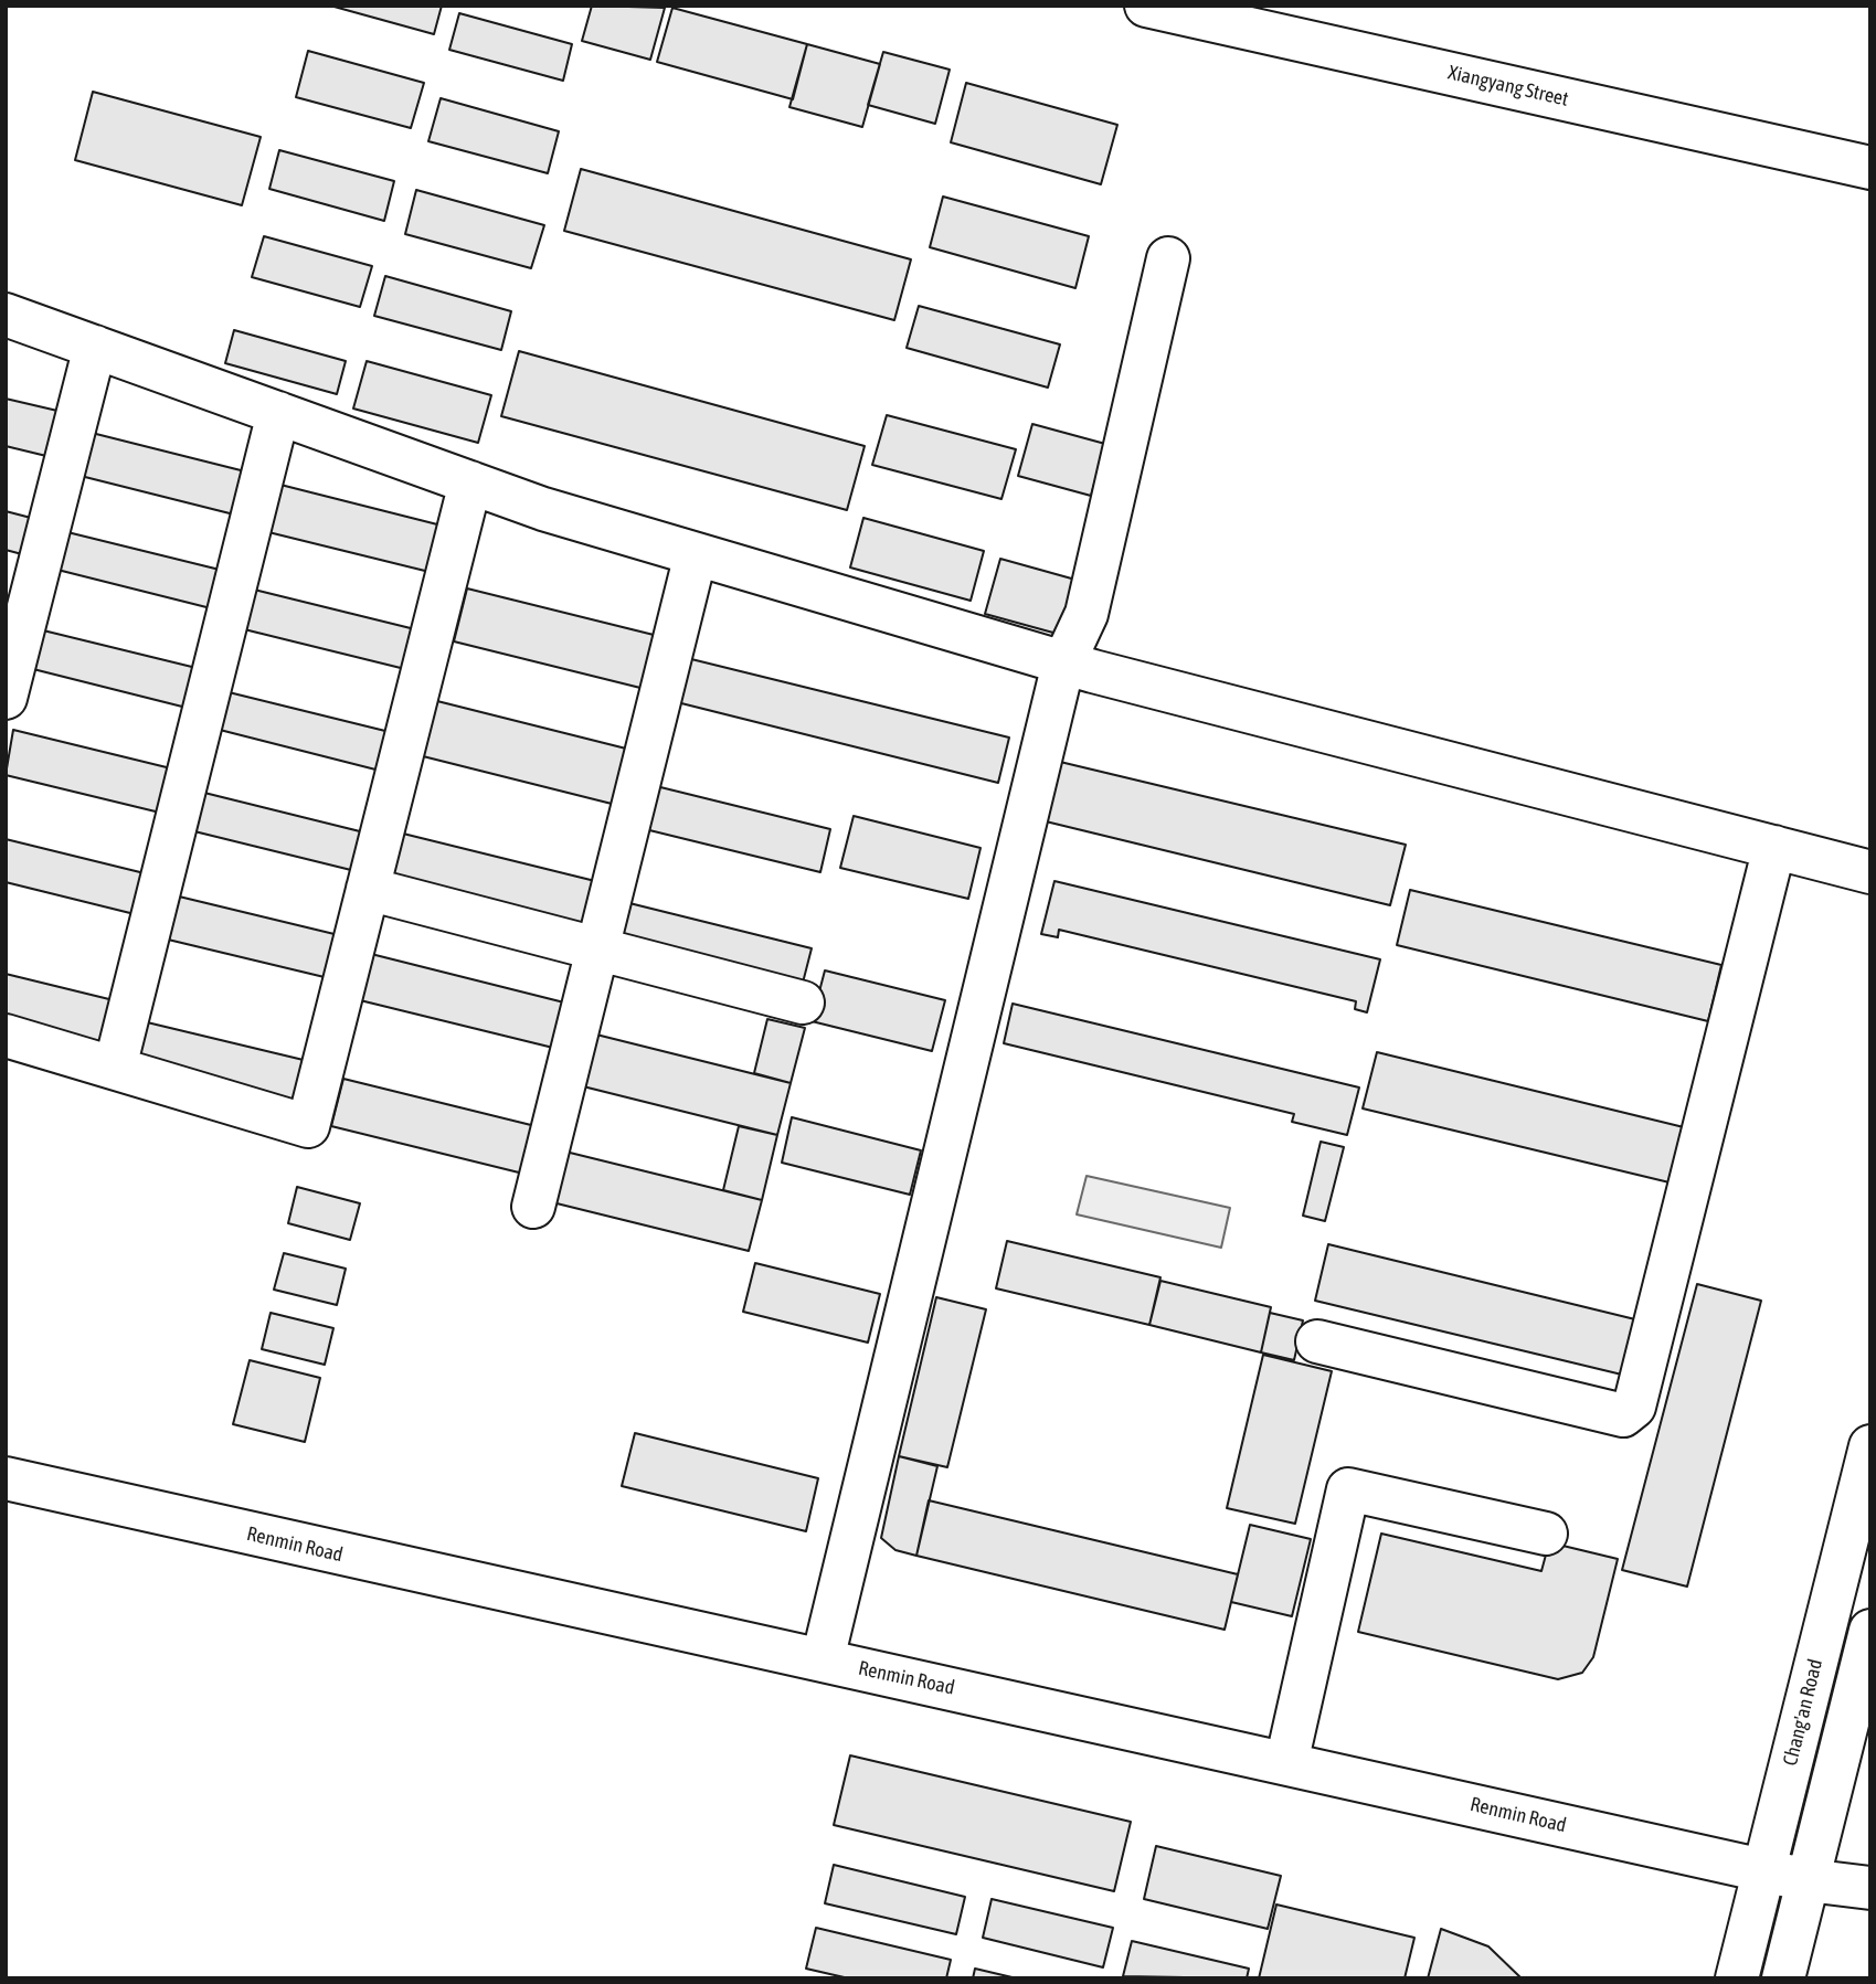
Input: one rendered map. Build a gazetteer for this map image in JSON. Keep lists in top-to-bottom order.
{
  "streets": {
    "street": ["Xiangyang Street", "Renmin Road", "Chang'an Road"]
  },
  "crossings": [
    ["Renmin Road", "Chang'an Road"]
  ]
}
